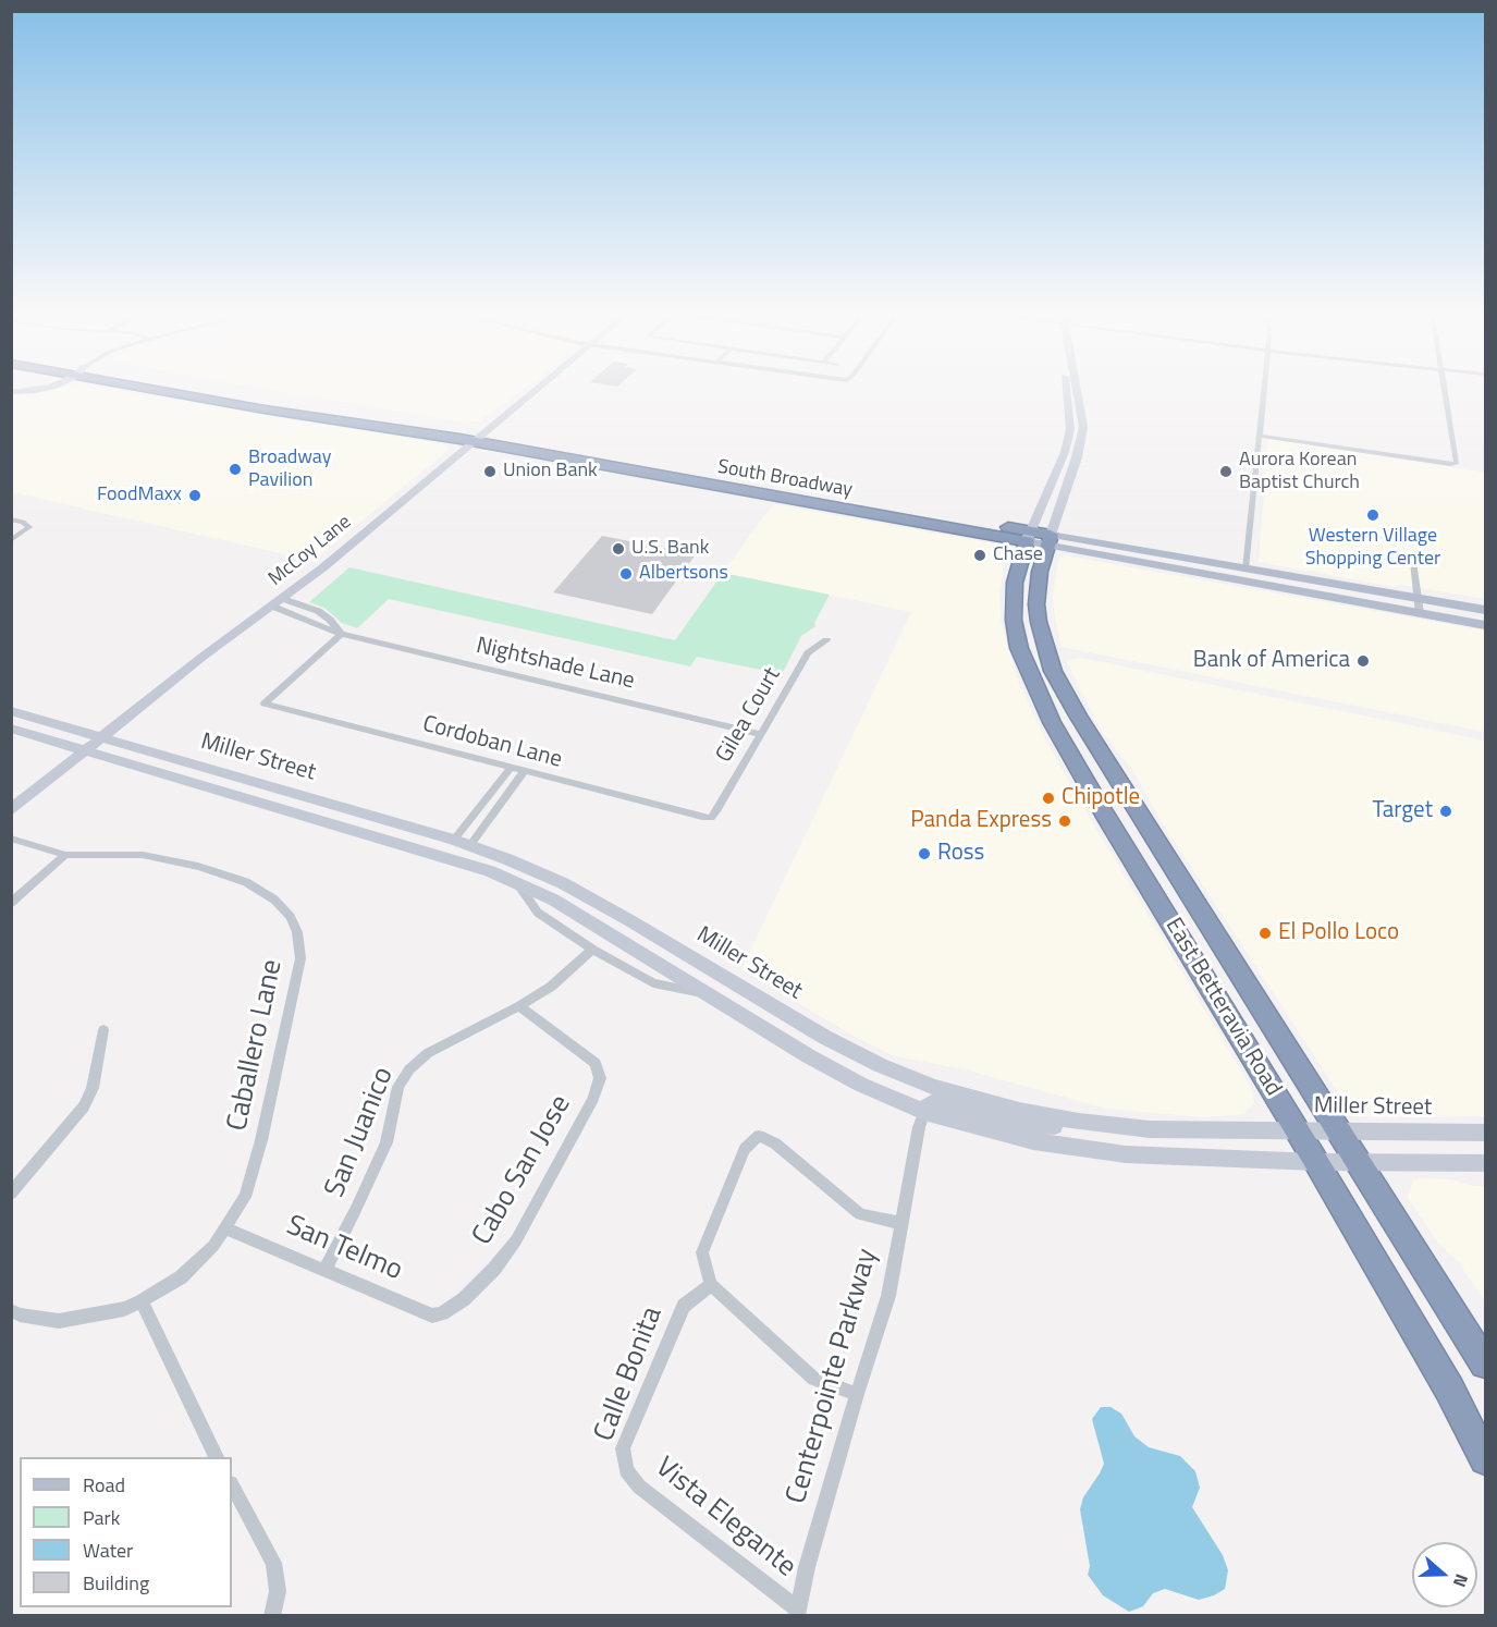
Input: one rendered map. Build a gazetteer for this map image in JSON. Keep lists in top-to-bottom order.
{
  "streets": {
    "highway": ["South Broadway", "East Betteravia Road"],
    "street": [
      "McCoy Lane",
      "Nightshade Lane",
      "Gilea Court",
      "Cordoban Lane",
      "Miller Street",
      "Caballero Lane",
      "San Juanico",
      "Cabo San Jose",
      "San Telmo",
      "Calle Bonita",
      "Centerpointe Parkway",
      "Vista Elegante"
    ]
  },
  "crossings": [
    ["South Broadway", "McCoy Lane"],
    ["South Broadway", "East Betteravia Road"],
    ["McCoy Lane", "Nightshade Lane"],
    ["McCoy Lane", "Miller Street"],
    ["Nightshade Lane", "Gilea Court"],
    ["Nightshade Lane", "Cordoban Lane"],
    ["Gilea Court", "Cordoban Lane"],
    ["Miller Street", "East Betteravia Road"],
    ["Miller Street", "San Juanico"],
    ["Miller Street", "Centerpointe Parkway"],
    ["Caballero Lane", "San Telmo"],
    ["San Juanico", "Cabo San Jose"],
    ["San Juanico", "San Telmo"],
    ["Cabo San Jose", "San Telmo"],
    ["Calle Bonita", "Vista Elegante"],
    ["Centerpointe Parkway", "Vista Elegante"]
  ],
  "places": [
    "Broadway Pavilion",
    "Union Bank",
    "Aurora Korean Baptist Church",
    "FoodMaxx",
    "Western Village Shopping Center",
    "U.S. Bank",
    "Chase",
    "Albertsons",
    "Bank of America",
    "Chipotle",
    "Target",
    "Panda Express",
    "Ross",
    "El Pollo Loco"
  ],
  "legend": [
    "Road",
    "Park",
    "Water",
    "Building"
  ],
  "north": "right"
}
